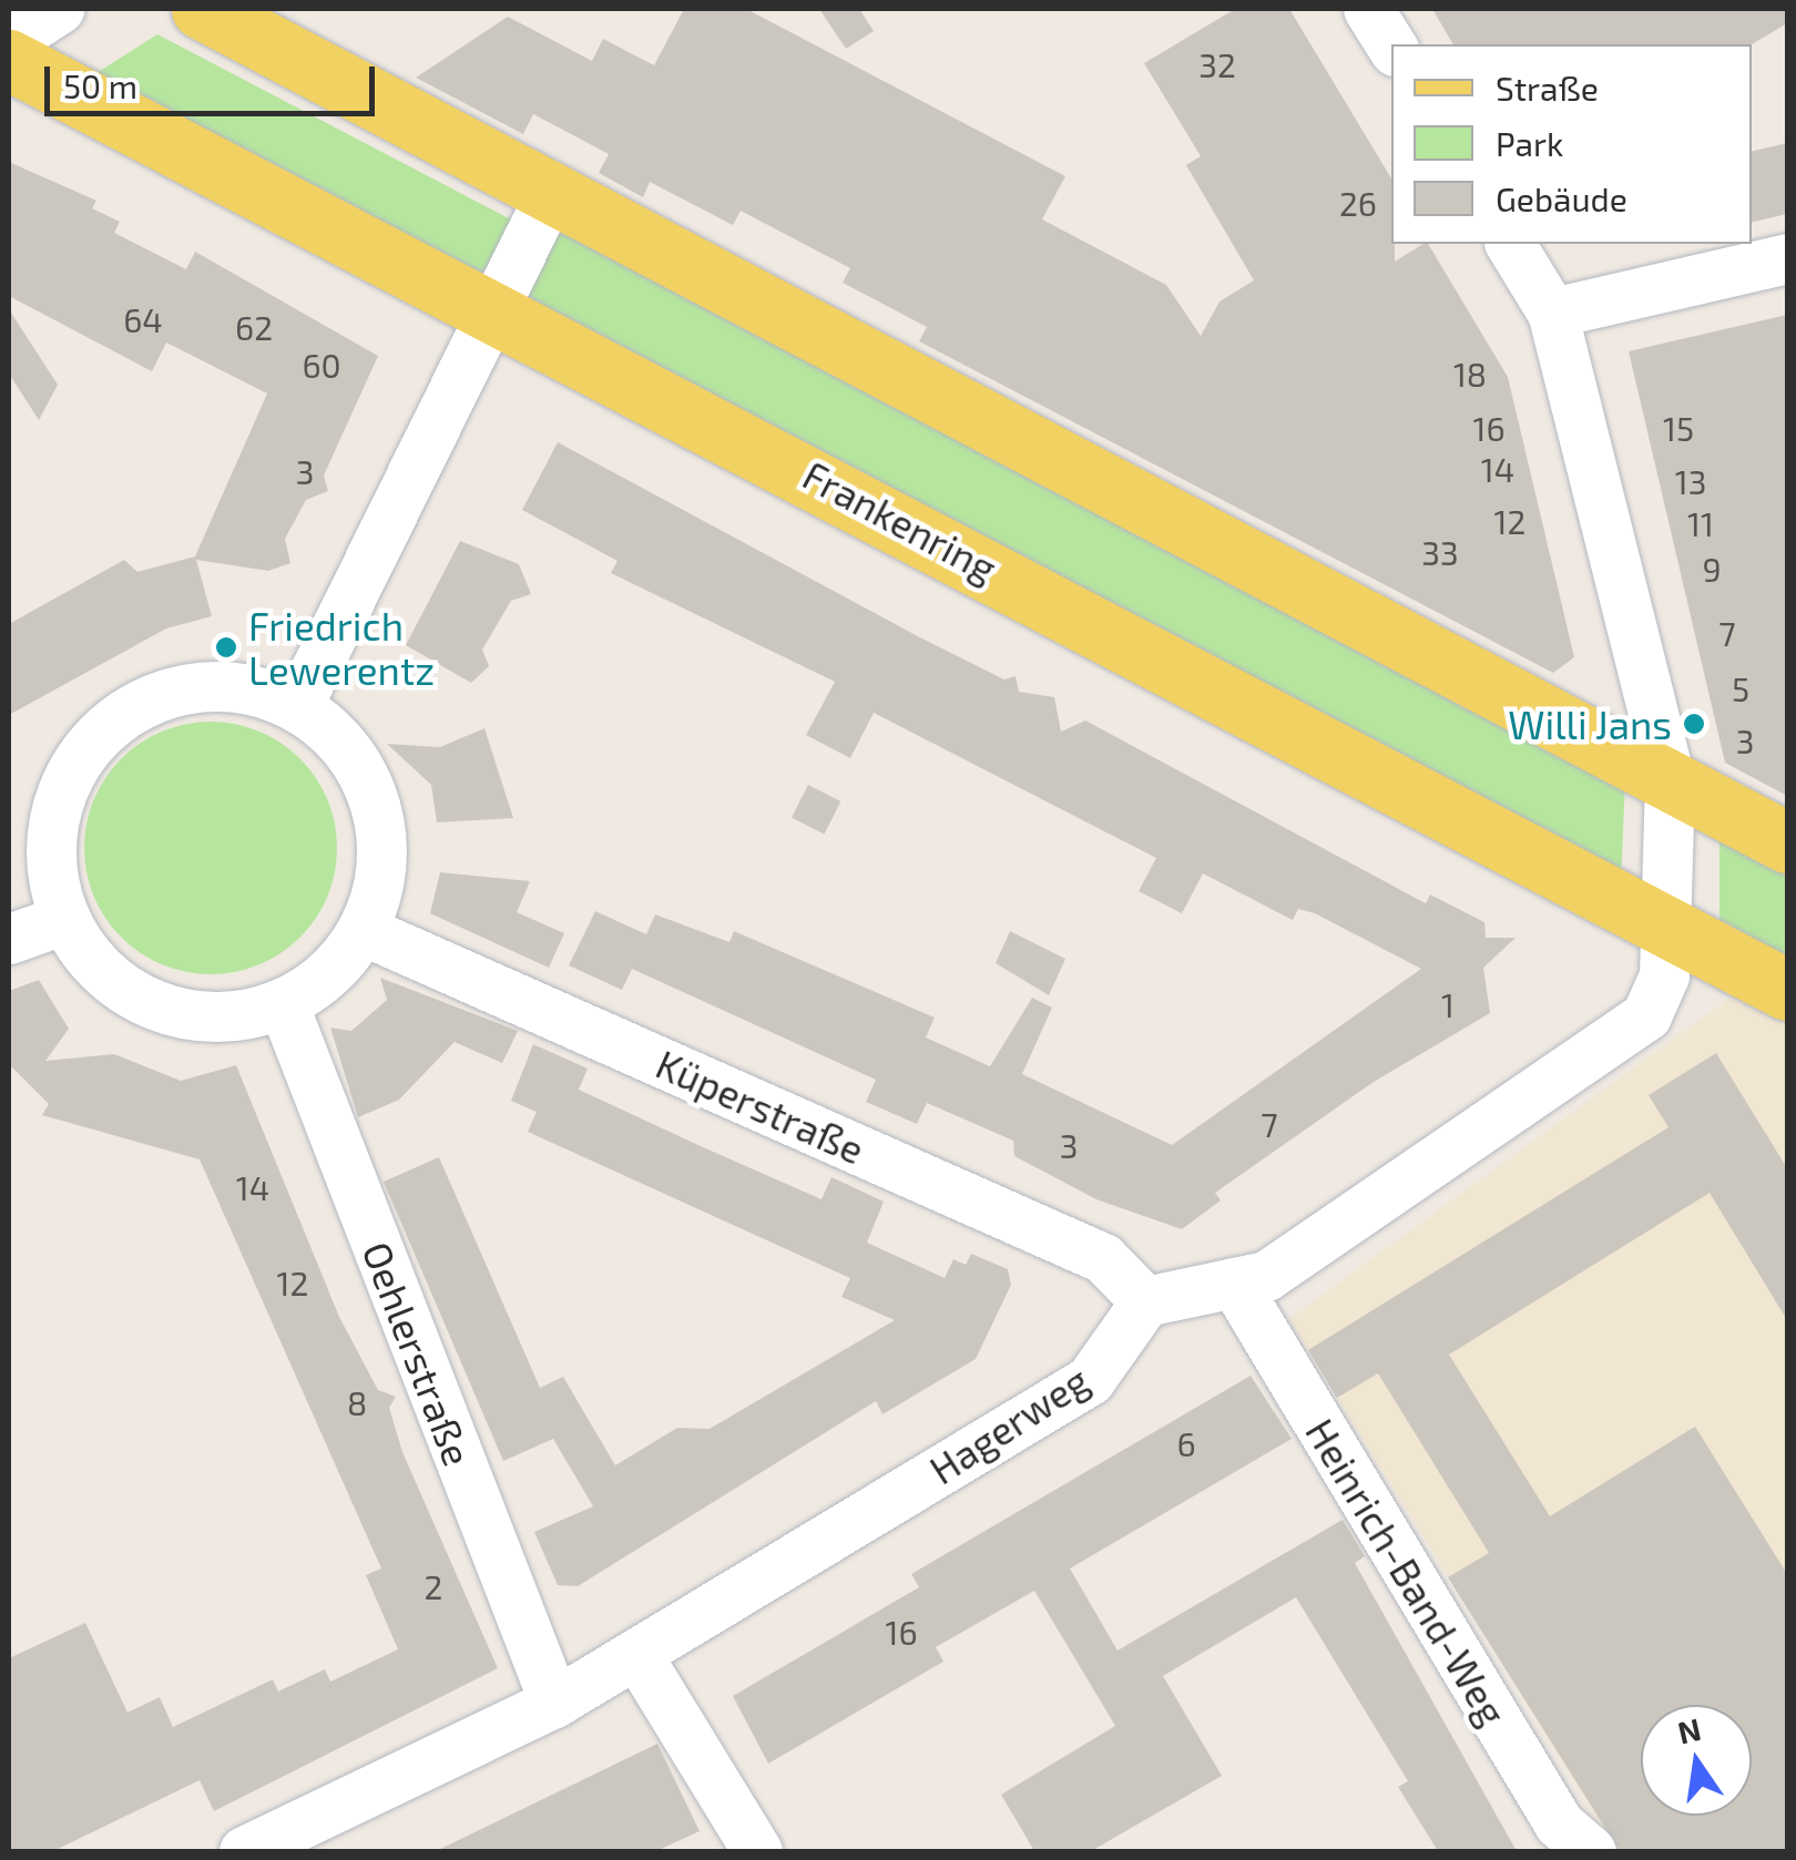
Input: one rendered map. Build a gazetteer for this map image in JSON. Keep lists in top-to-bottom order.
{
  "streets": {
    "main road": ["Frankenring"],
    "street": [
      "Küperstraße",
      "Oehlerstraße",
      "Hagerweg",
      "Heinrich-Band-Weg"
    ]
  },
  "crossings": [
    ["Küperstraße", "Oehlerstraße"],
    ["Küperstraße", "Hagerweg"],
    ["Oehlerstraße", "Hagerweg"]
  ],
  "places": ["Friedrich Lewerentz", "Willi Jans"],
  "house_numbers": [
    "32",
    "26",
    "64",
    "62",
    "60",
    "18",
    "16",
    "15",
    "14",
    "3",
    "13",
    "12",
    "11",
    "33",
    "9",
    "7",
    "5",
    "3",
    "1",
    "7",
    "3",
    "14",
    "12",
    "8",
    "6",
    "2",
    "16"
  ],
  "legend": ["Straße", "Park", "Gebäude"],
  "scale_bar": "50 m",
  "north": "top"
}
